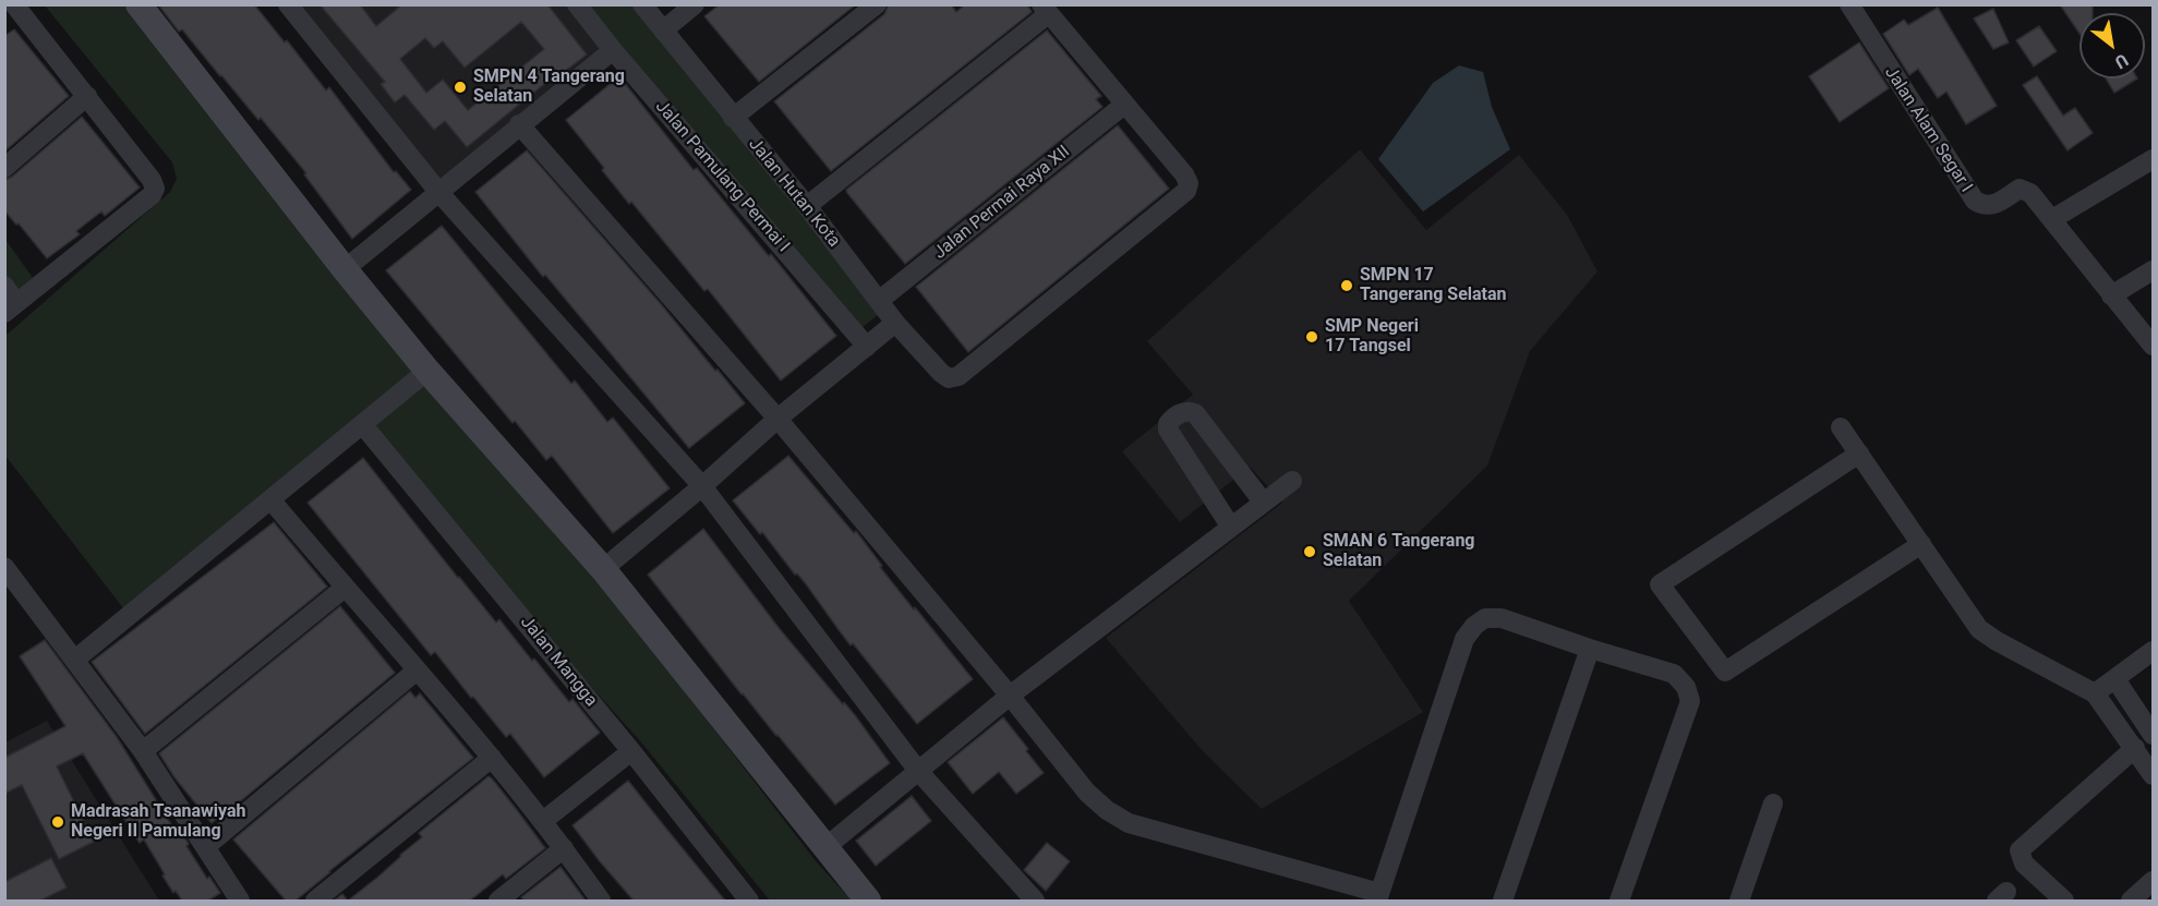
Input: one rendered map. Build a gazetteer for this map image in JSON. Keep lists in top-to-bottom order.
{
  "streets": {
    "street": [
      "Jalan Alam Segar I",
      "Jalan Pamulang Permai I",
      "Jalan Hutan Kota",
      "Jalan Permai Raya XII",
      "Jalan Mangga"
    ]
  },
  "crossings": [
    ["Jalan Hutan Kota", "Jalan Permai Raya XII"]
  ],
  "places": [
    "SMPN 4 Tangerang Selatan",
    "SMPN 17 Tangerang Selatan",
    "SMP Negeri 17 Tangsel",
    "SMAN 6 Tangerang Selatan",
    "Madrasah Tsanawiyah Negeri II Pamulang"
  ],
  "north": "bottom right"
}
